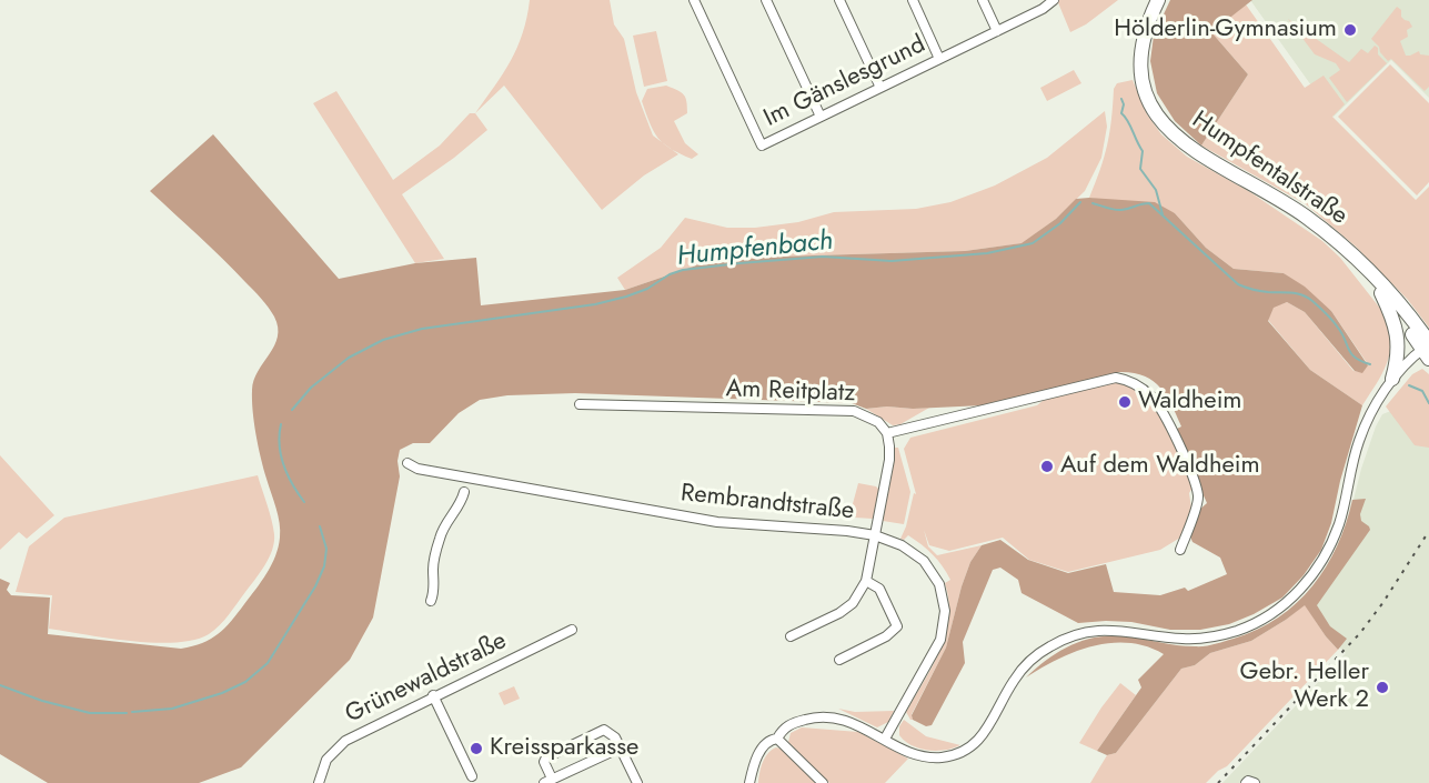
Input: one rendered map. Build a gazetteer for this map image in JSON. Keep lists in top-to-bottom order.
{
  "streets": {
    "street": [
      "Im Gänslesgrund",
      "Humpfentalstraße",
      "Am Reitplatz",
      "Rembrandtstraße",
      "Grünewaldstraße"
    ]
  },
  "water": ["Humpfenbach"],
  "places": [
    "Hölderlin-Gymnasium",
    "Waldheim",
    "Auf dem Waldheim",
    "Gebr. Heller Werk 2",
    "Kreissparkasse"
  ]
}
